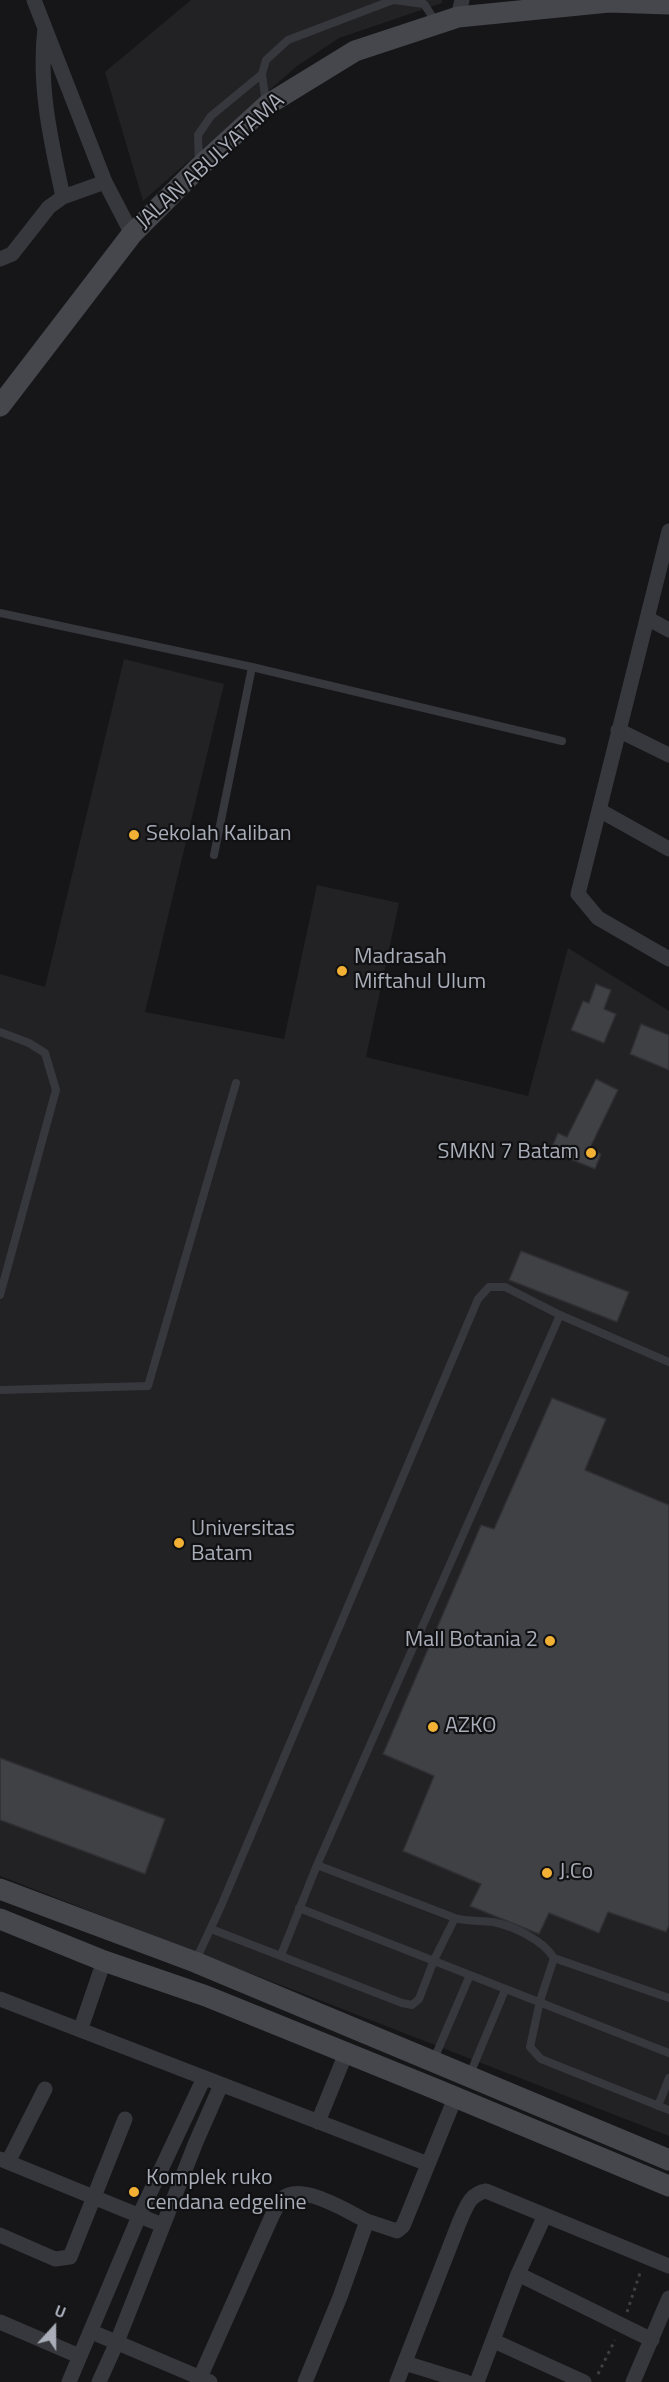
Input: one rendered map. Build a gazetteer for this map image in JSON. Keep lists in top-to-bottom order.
{
  "streets": {
    "main road": ["JALAN ABULYATAMA"]
  },
  "places": [
    "Sekolah Kaliban",
    "Madrasah Miftahul Ulum",
    "SMKN 7 Batam",
    "Universitas Batam",
    "Mall Botania 2",
    "AZKO",
    "J.Co",
    "Komplek ruko cendana edgeline"
  ],
  "north": "top"
}
